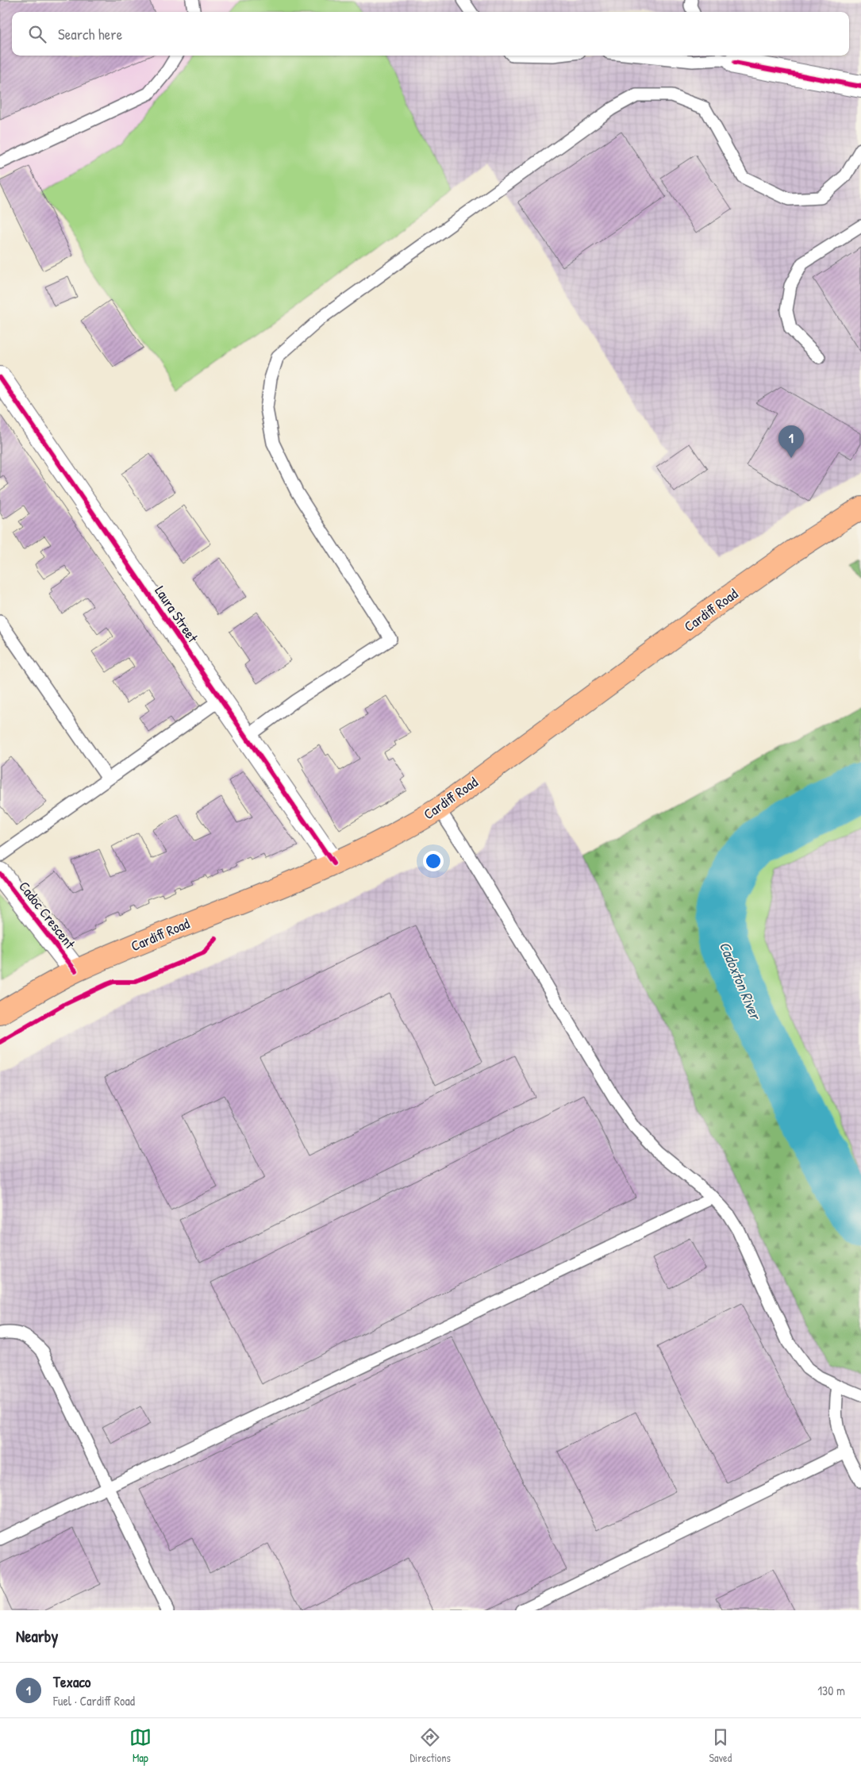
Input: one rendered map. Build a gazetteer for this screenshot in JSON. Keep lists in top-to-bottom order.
{
  "streets": {
    "main road": ["Cardiff Road"],
    "street": ["Laura Street", "Cadoc Crescent"]
  },
  "crossings": [
    ["Cardiff Road", "Laura Street"],
    ["Cardiff Road", "Cadoc Crescent"]
  ],
  "water": ["Cadoxton River"],
  "page": {
    "search": "Search here",
    "pins": "1",
    "heading": "Nearby",
    "list": [
      {
        "mark": "1",
        "name": "Texaco",
        "note": "Fuel · Cardiff Road",
        "value": "130 m"
      }
    ],
    "nav": ["Map", "Directions", "Saved"]
  }
}
